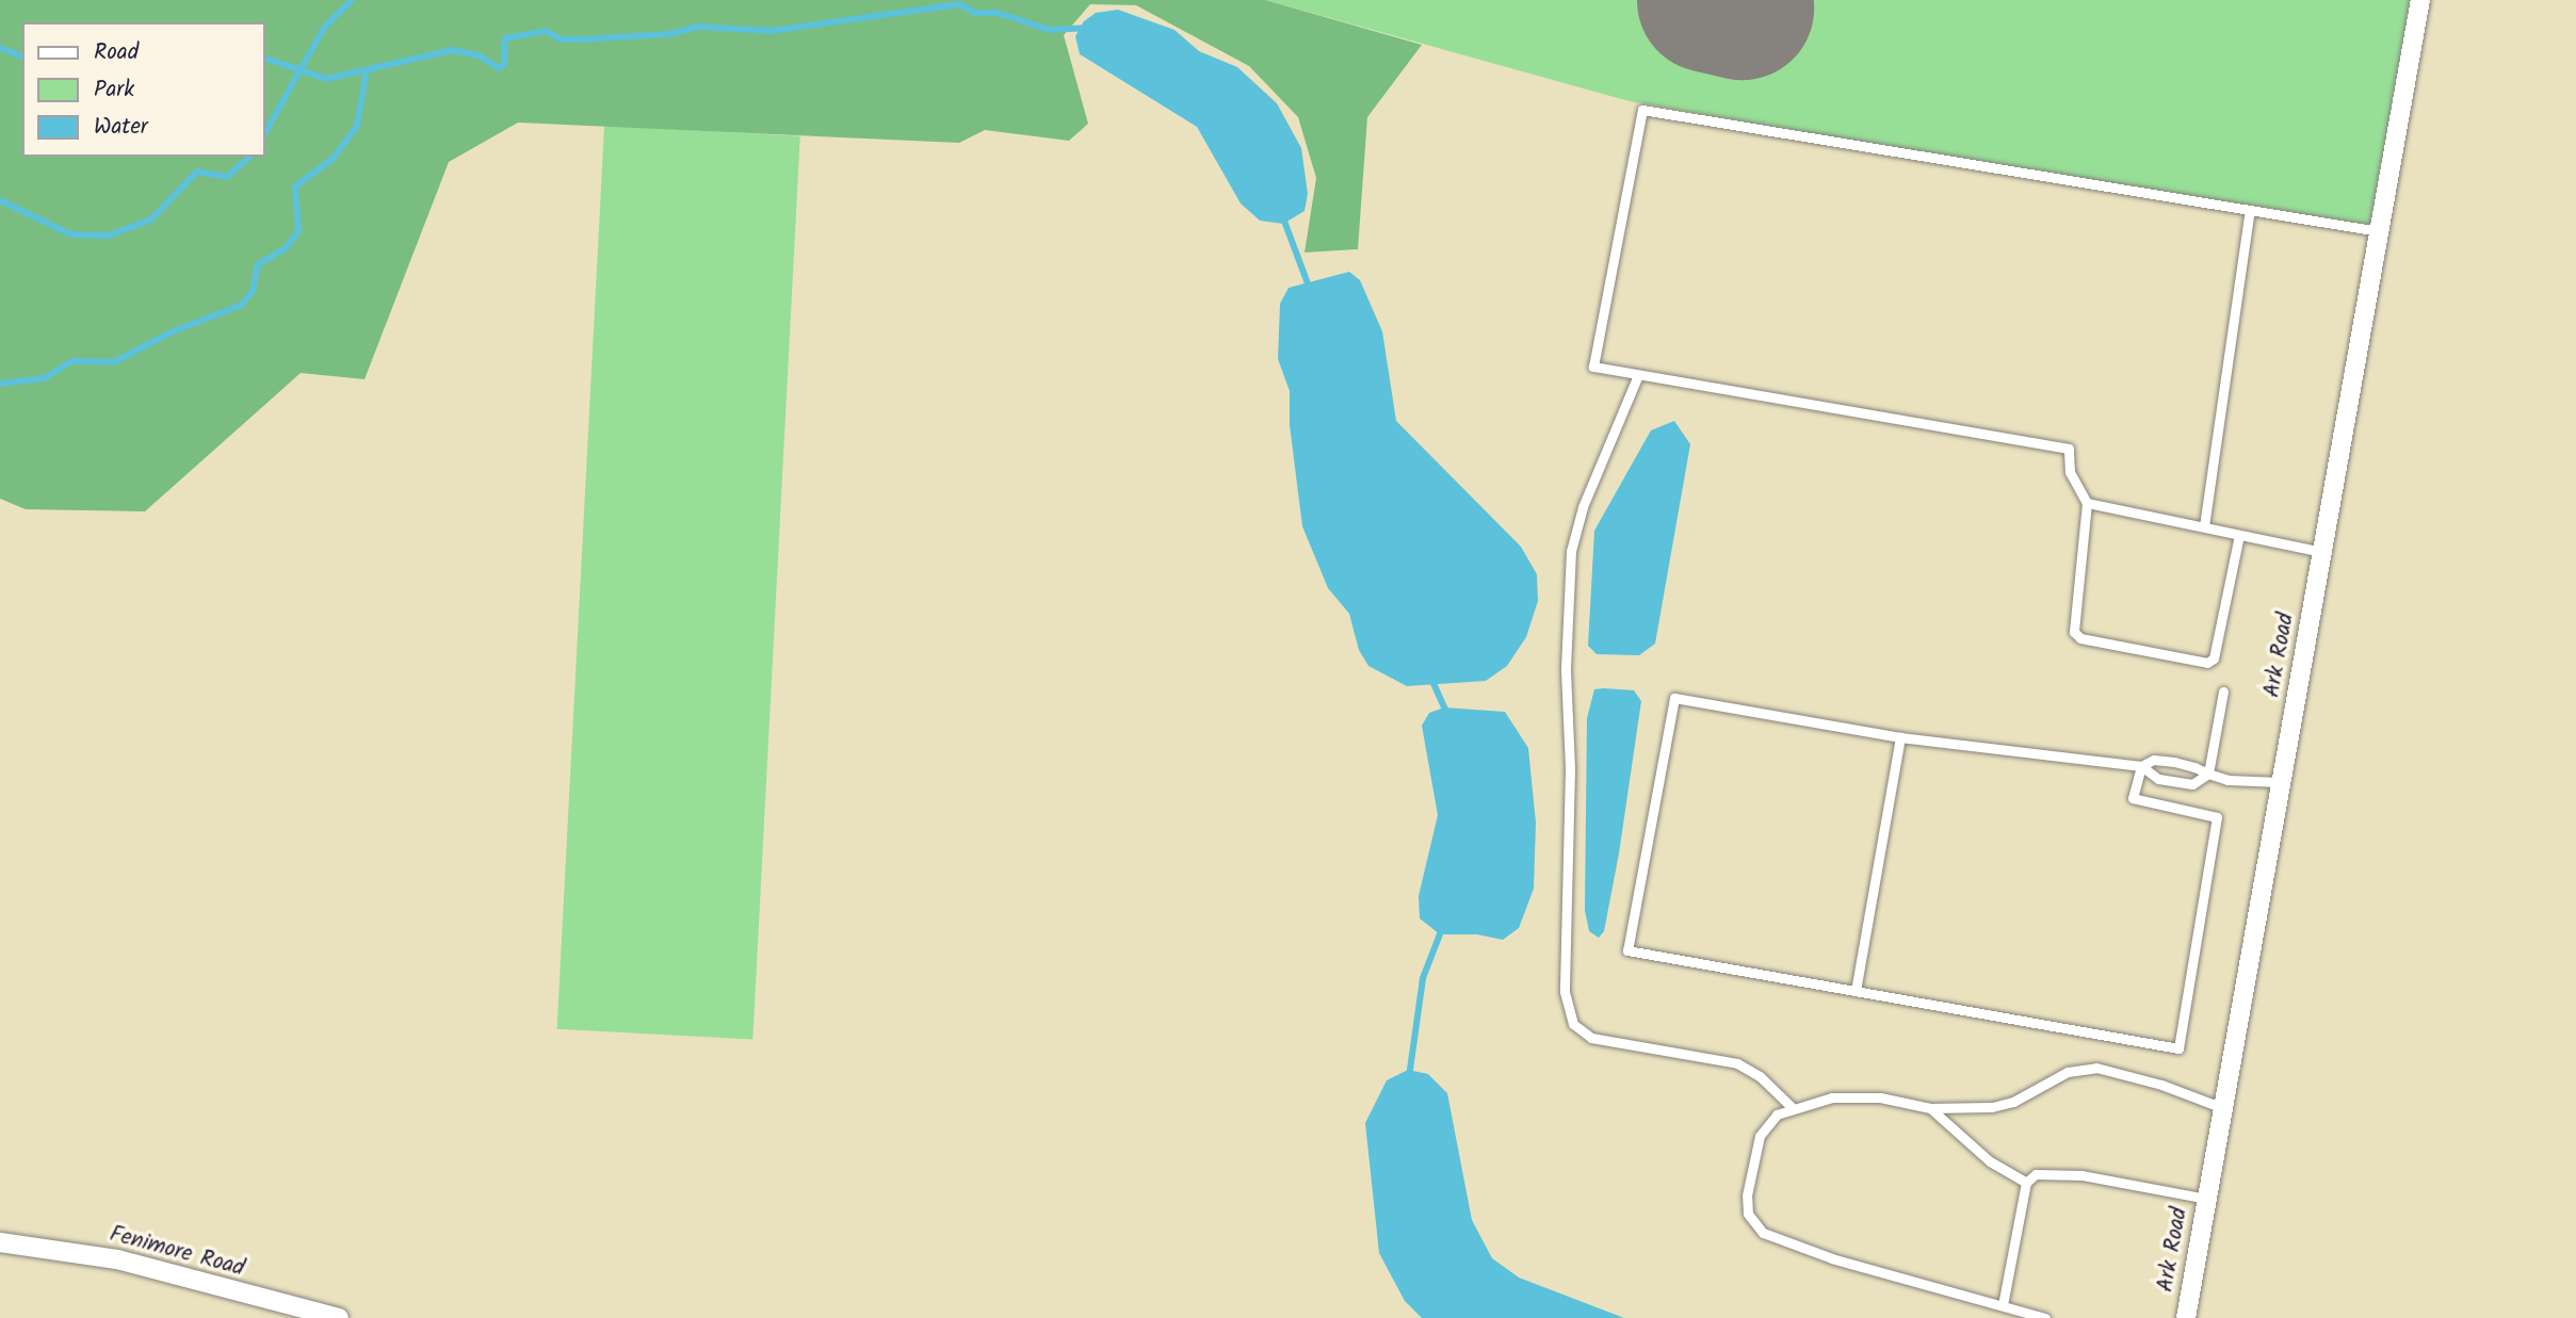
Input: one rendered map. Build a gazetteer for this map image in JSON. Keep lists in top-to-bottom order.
{
  "streets": {
    "street": ["Ark Road", "Fenimore Road"]
  },
  "legend": ["Road", "Park", "Water"]
}
